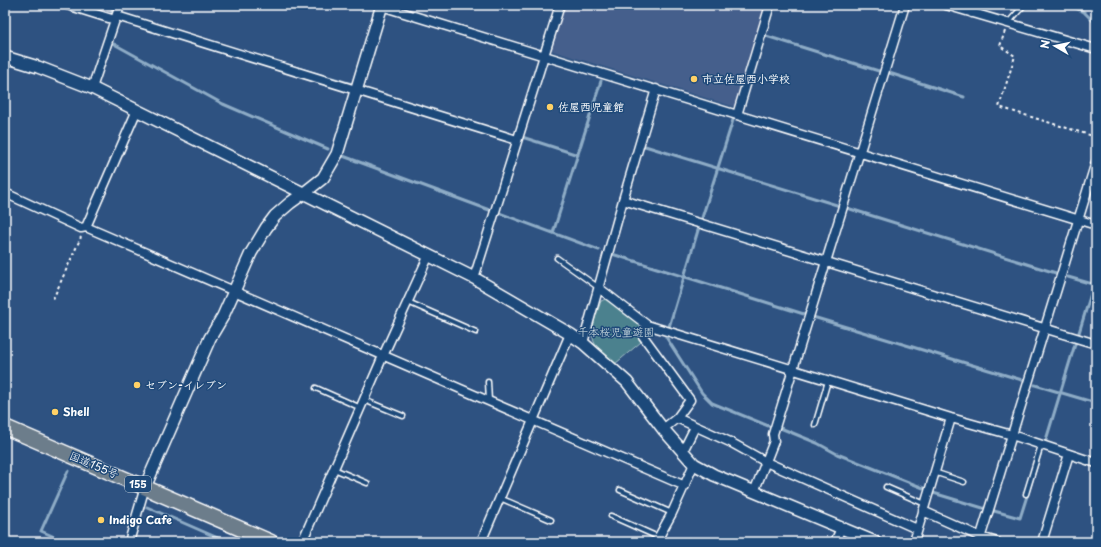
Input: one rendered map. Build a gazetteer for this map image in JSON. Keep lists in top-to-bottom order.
{
  "streets": {
    "highway": ["国道155号", "155"]
  },
  "parks": ["千本桜児童遊園"],
  "places": [
    "市立佐屋西小学校",
    "佐屋西児童館",
    "セブン-イレブン",
    "Shell",
    "Indigo Cafe"
  ],
  "north": "left"
}
